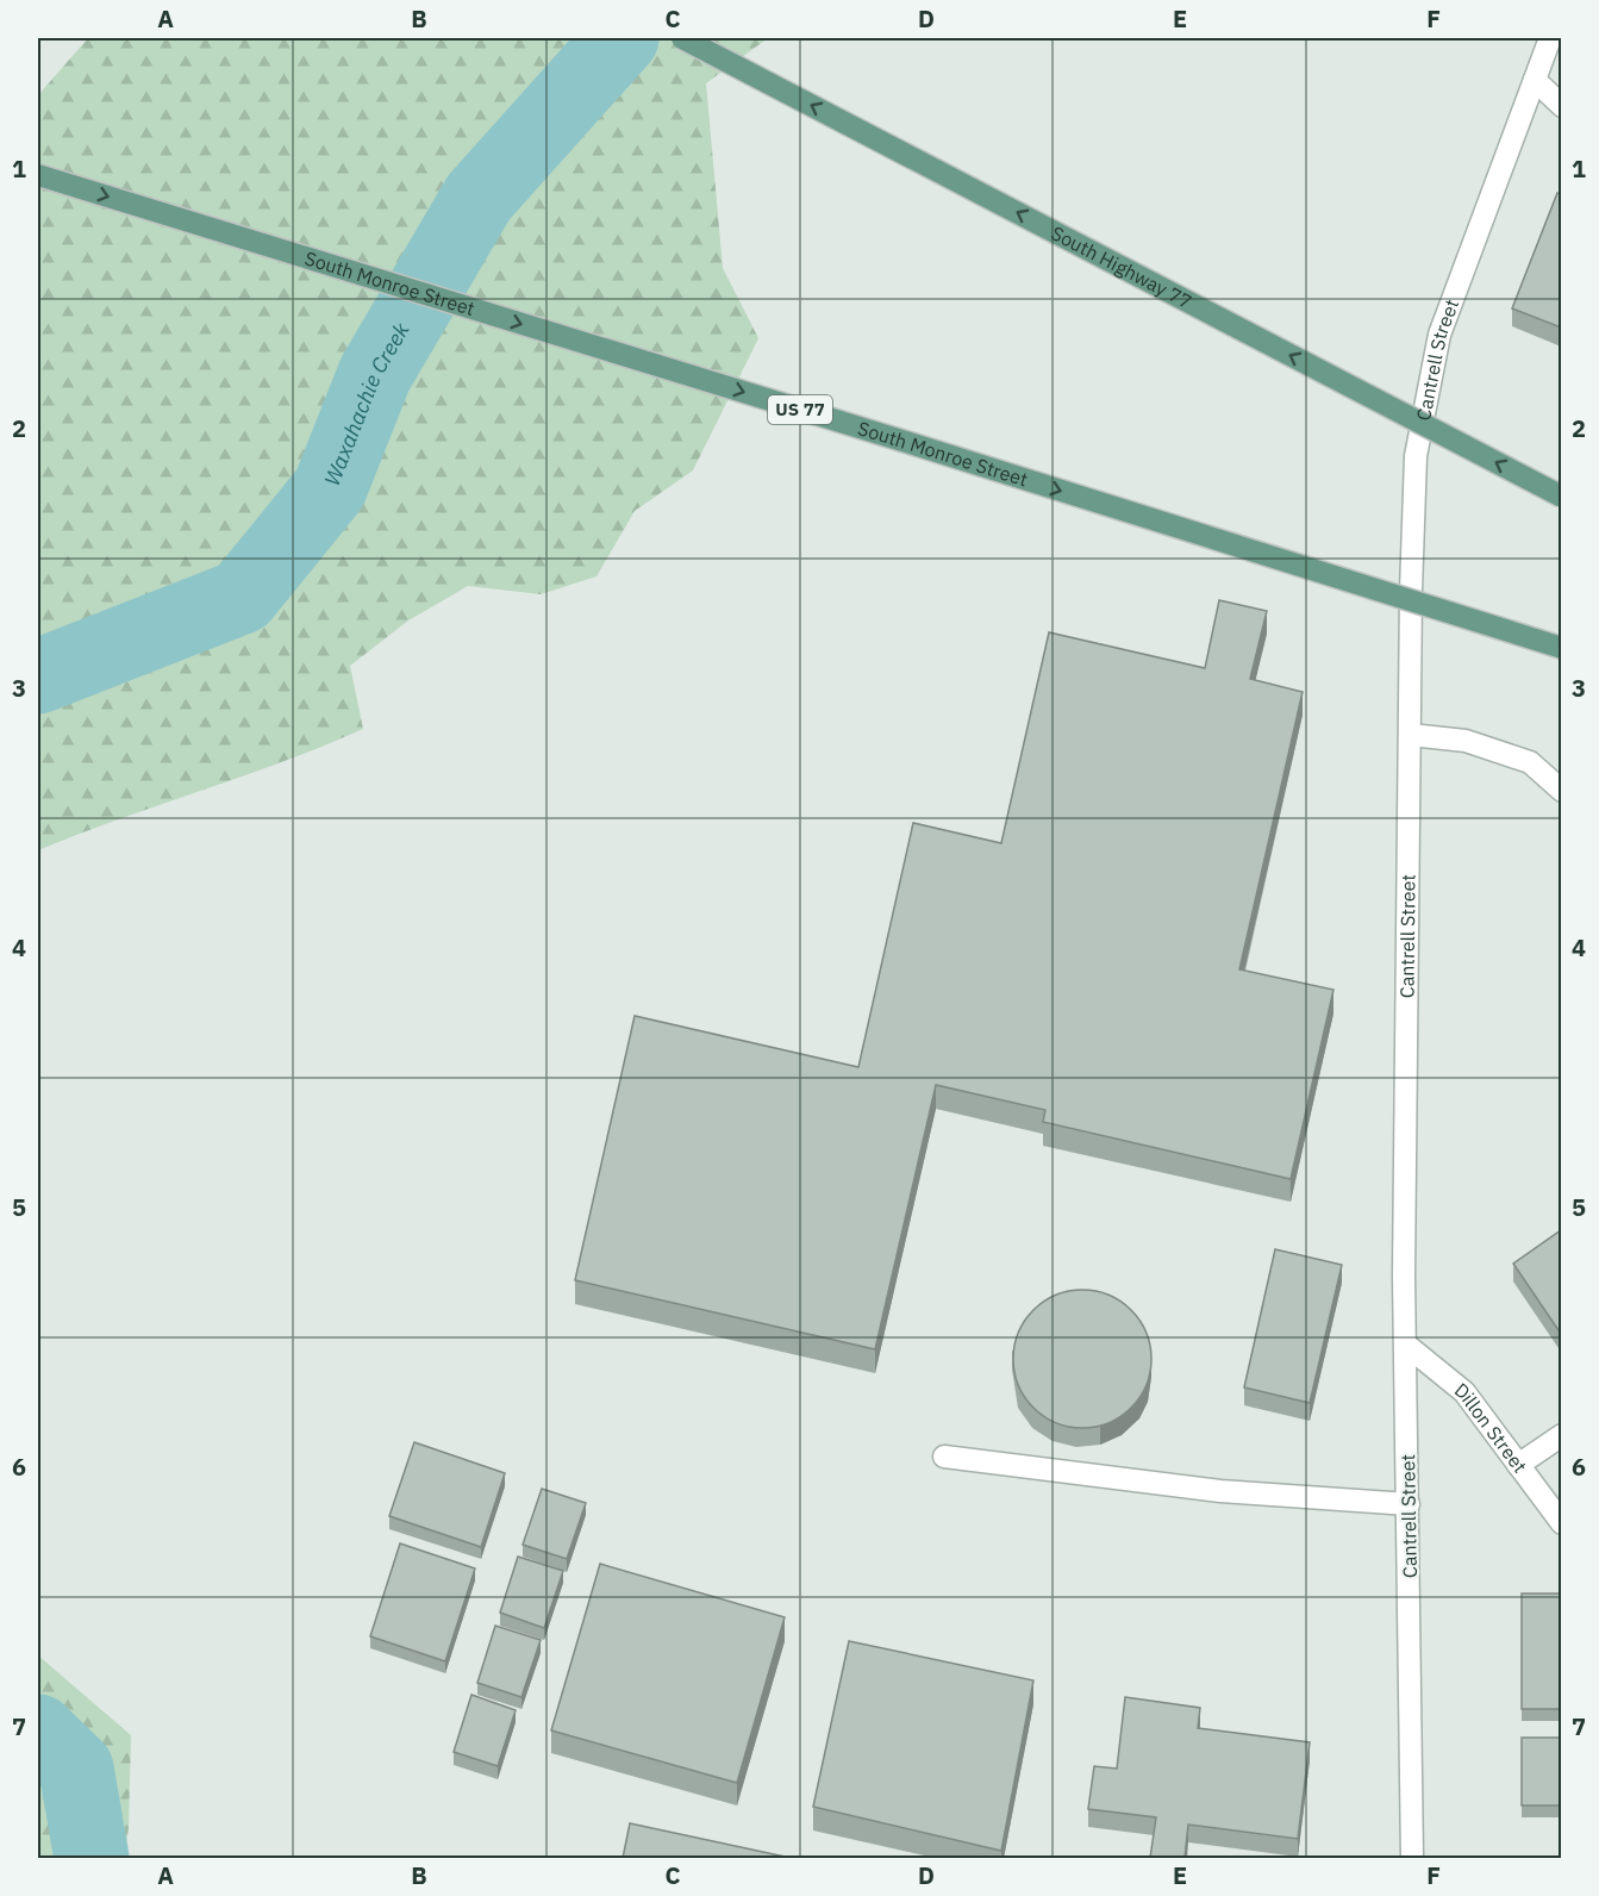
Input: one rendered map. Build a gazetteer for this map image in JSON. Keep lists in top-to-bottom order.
{
  "streets": {
    "main road": ["South Highway 77", "South Monroe Street", "US 77"],
    "street": ["Cantrell Street", "Dillon Street"]
  },
  "crossings": [
    ["Cantrell Street", "Dillon Street"]
  ],
  "one_way": ["South Highway 77", "South Monroe Street"],
  "water": ["Waxahachie Creek"],
  "grid": {
    "columns": [
      "A",
      "B",
      "C",
      "D",
      "E",
      "F"
    ],
    "rows": [
      "1",
      "2",
      "3",
      "4",
      "5",
      "6",
      "7"
    ]
  }
}
